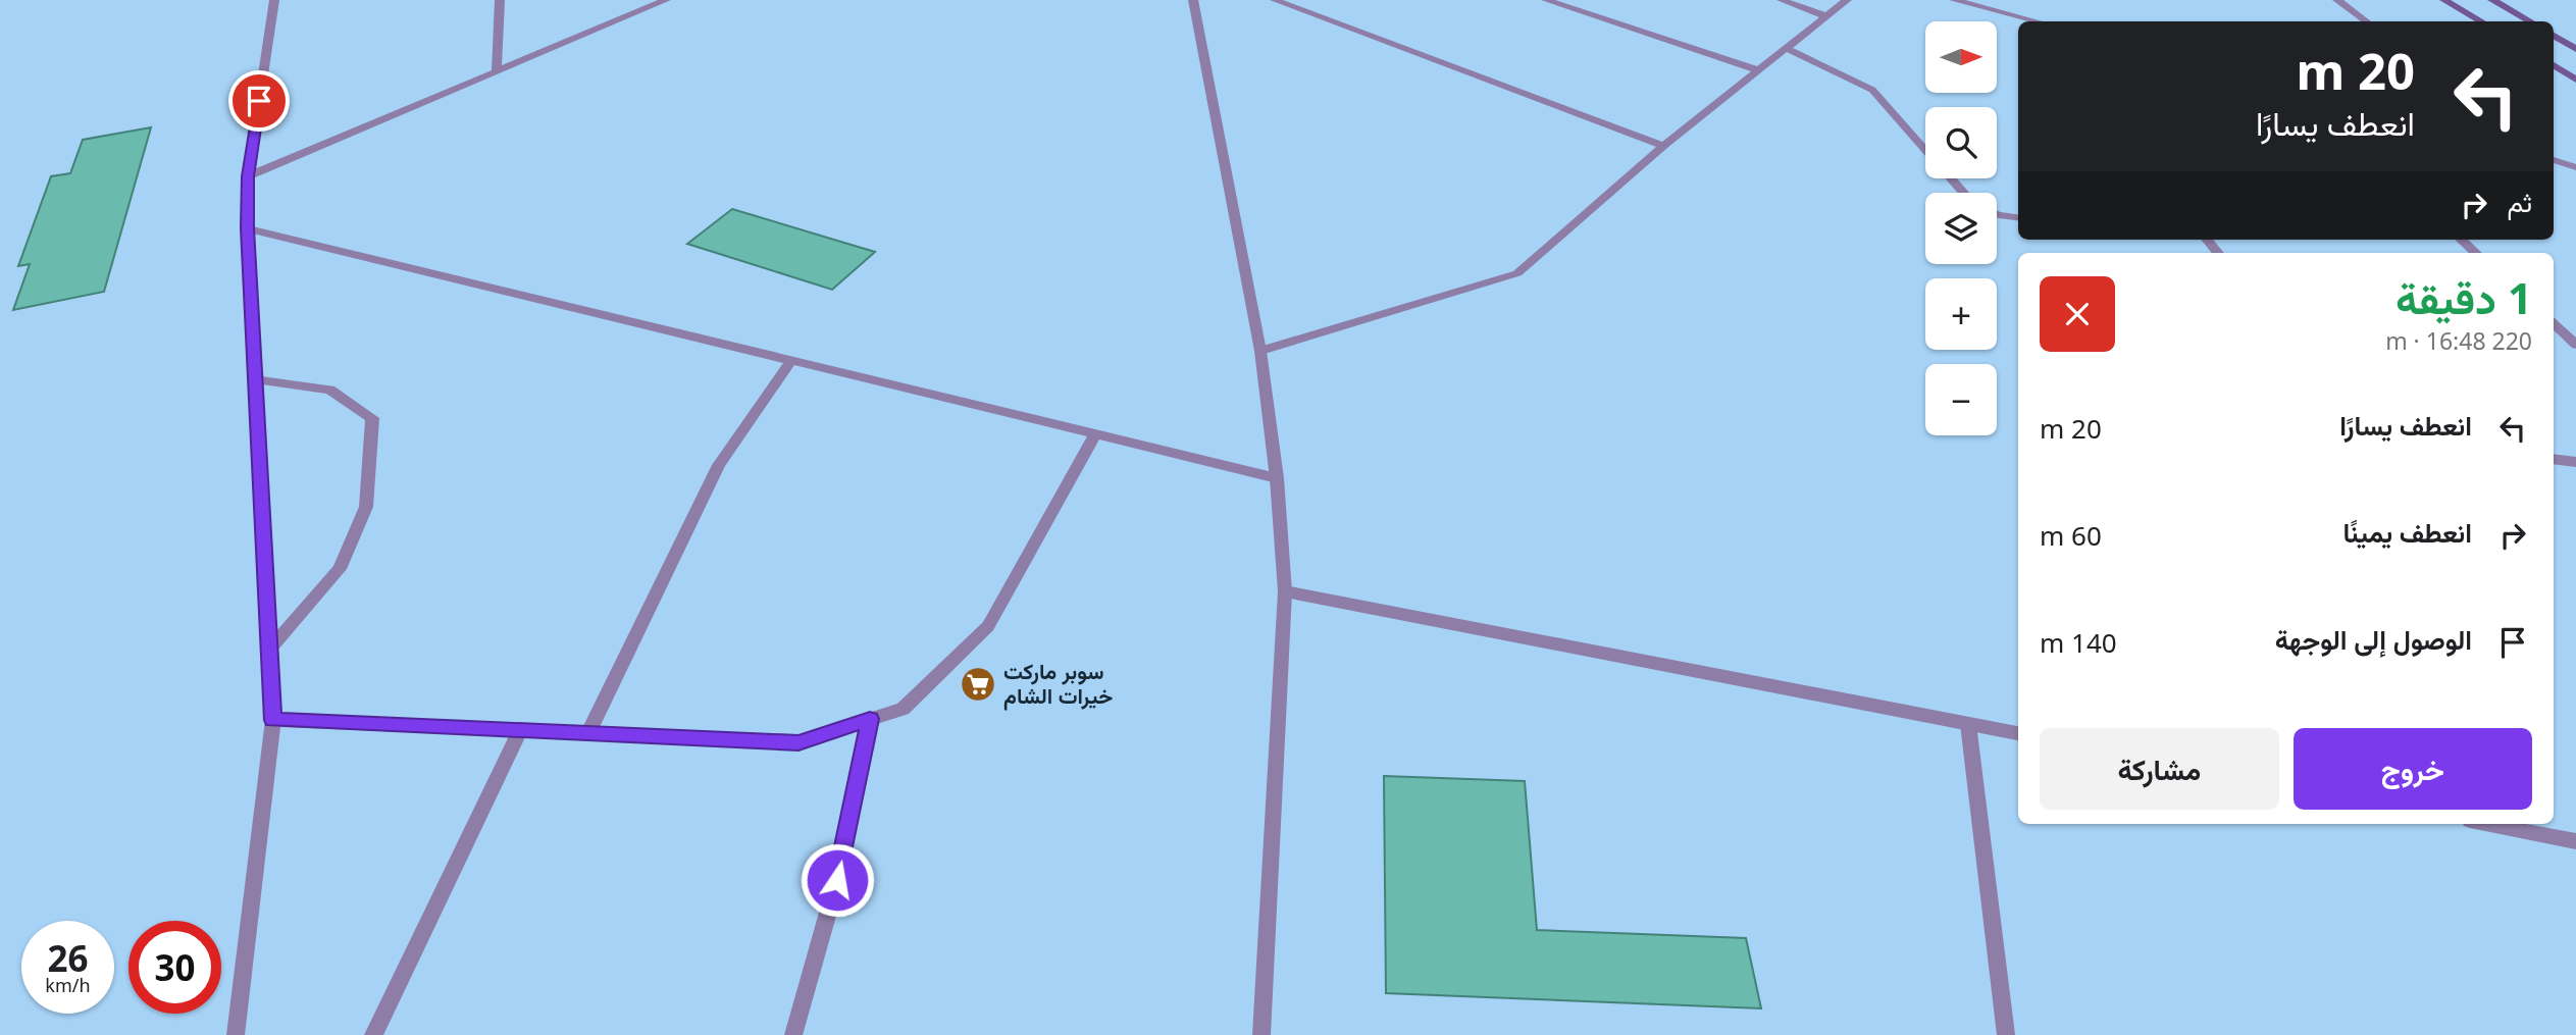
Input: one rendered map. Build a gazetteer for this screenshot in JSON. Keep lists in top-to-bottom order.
{
  "places": {
    "supermarket": ["سوبر ماركت خيرات الشام"]
  },
  "north": "right",
  "page": {
    "map_buttons": ["+", "−"],
    "turn": ["20 m", "انعطف يسارًا"],
    "then": "ثم",
    "heading": ["1 دقيقة", "220 m · 16:48"],
    "list": [
      {
        "name": "انعطف يسارًا",
        "value": "20 m"
      },
      {
        "name": "انعطف يمينًا",
        "value": "60 m"
      },
      {
        "name": "الوصول إلى الوجهة",
        "value": "140 m"
      }
    ],
    "buttons": ["خروج", "مشاركة"],
    "speed": "26 km/h",
    "limit": "30"
  }
}
